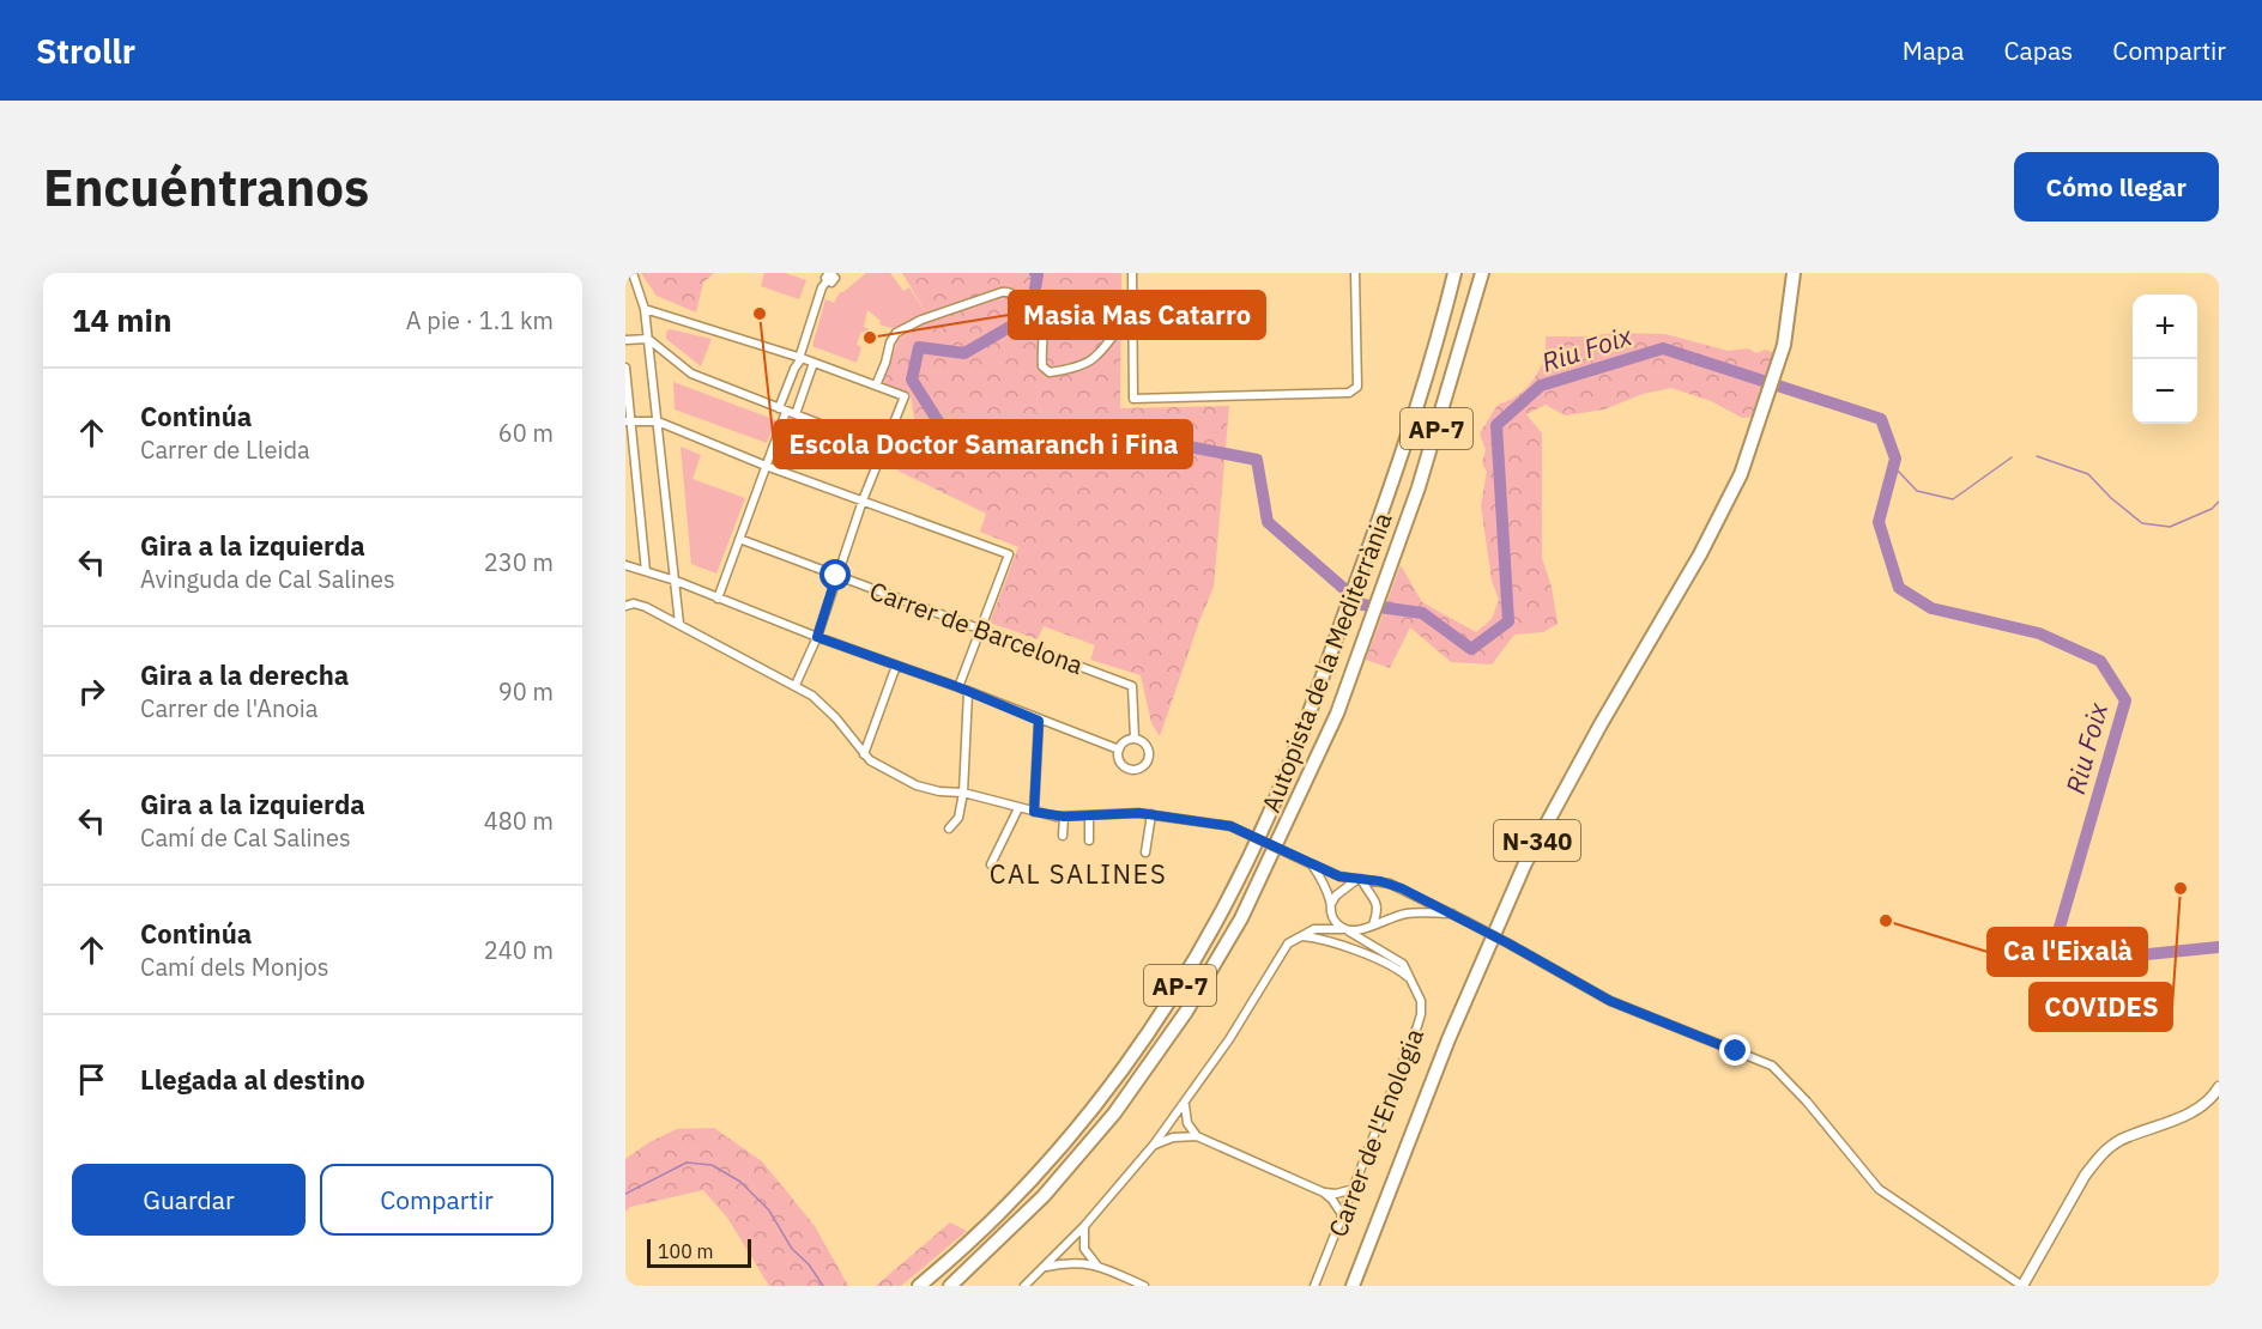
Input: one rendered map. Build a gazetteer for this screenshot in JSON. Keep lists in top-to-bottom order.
{
  "streets": {
    "highway": ["AP-7", "Autopista de la Mediterrània", "N-340"],
    "street": ["Carrer de Barcelona", "Carrer de l'Enologia"]
  },
  "districts": ["CAL SALINES"],
  "water": ["Riu Foix"],
  "places": [
    "Escola Doctor Samaranch i Fina",
    "Masia Mas Catarro",
    "COVIDES",
    "Ca l'Eixalà"
  ],
  "scale_bar": "100 m",
  "page": {
    "header": "Strollr",
    "nav": ["Mapa", "Capas", "Compartir"],
    "buttons": [
      "Cómo llegar",
      ["Guardar", "Compartir"]
    ],
    "title": "Encuéntranos",
    "heading": ["14 min", "A pie · 1.1 km"],
    "map_buttons": ["+", "−"],
    "list": [
      ["Continúa", "Carrer de Lleida", "60 m"],
      ["Gira a la izquierda", "Avinguda de Cal Salines", "230 m"],
      ["Gira a la derecha", "Carrer de l'Anoia", "90 m"],
      ["Gira a la izquierda", "Camí de Cal Salines", "480 m"],
      ["Continúa", "Camí dels Monjos", "240 m"],
      "Llegada al destino"
    ],
    "scale": "100 m"
  }
}
